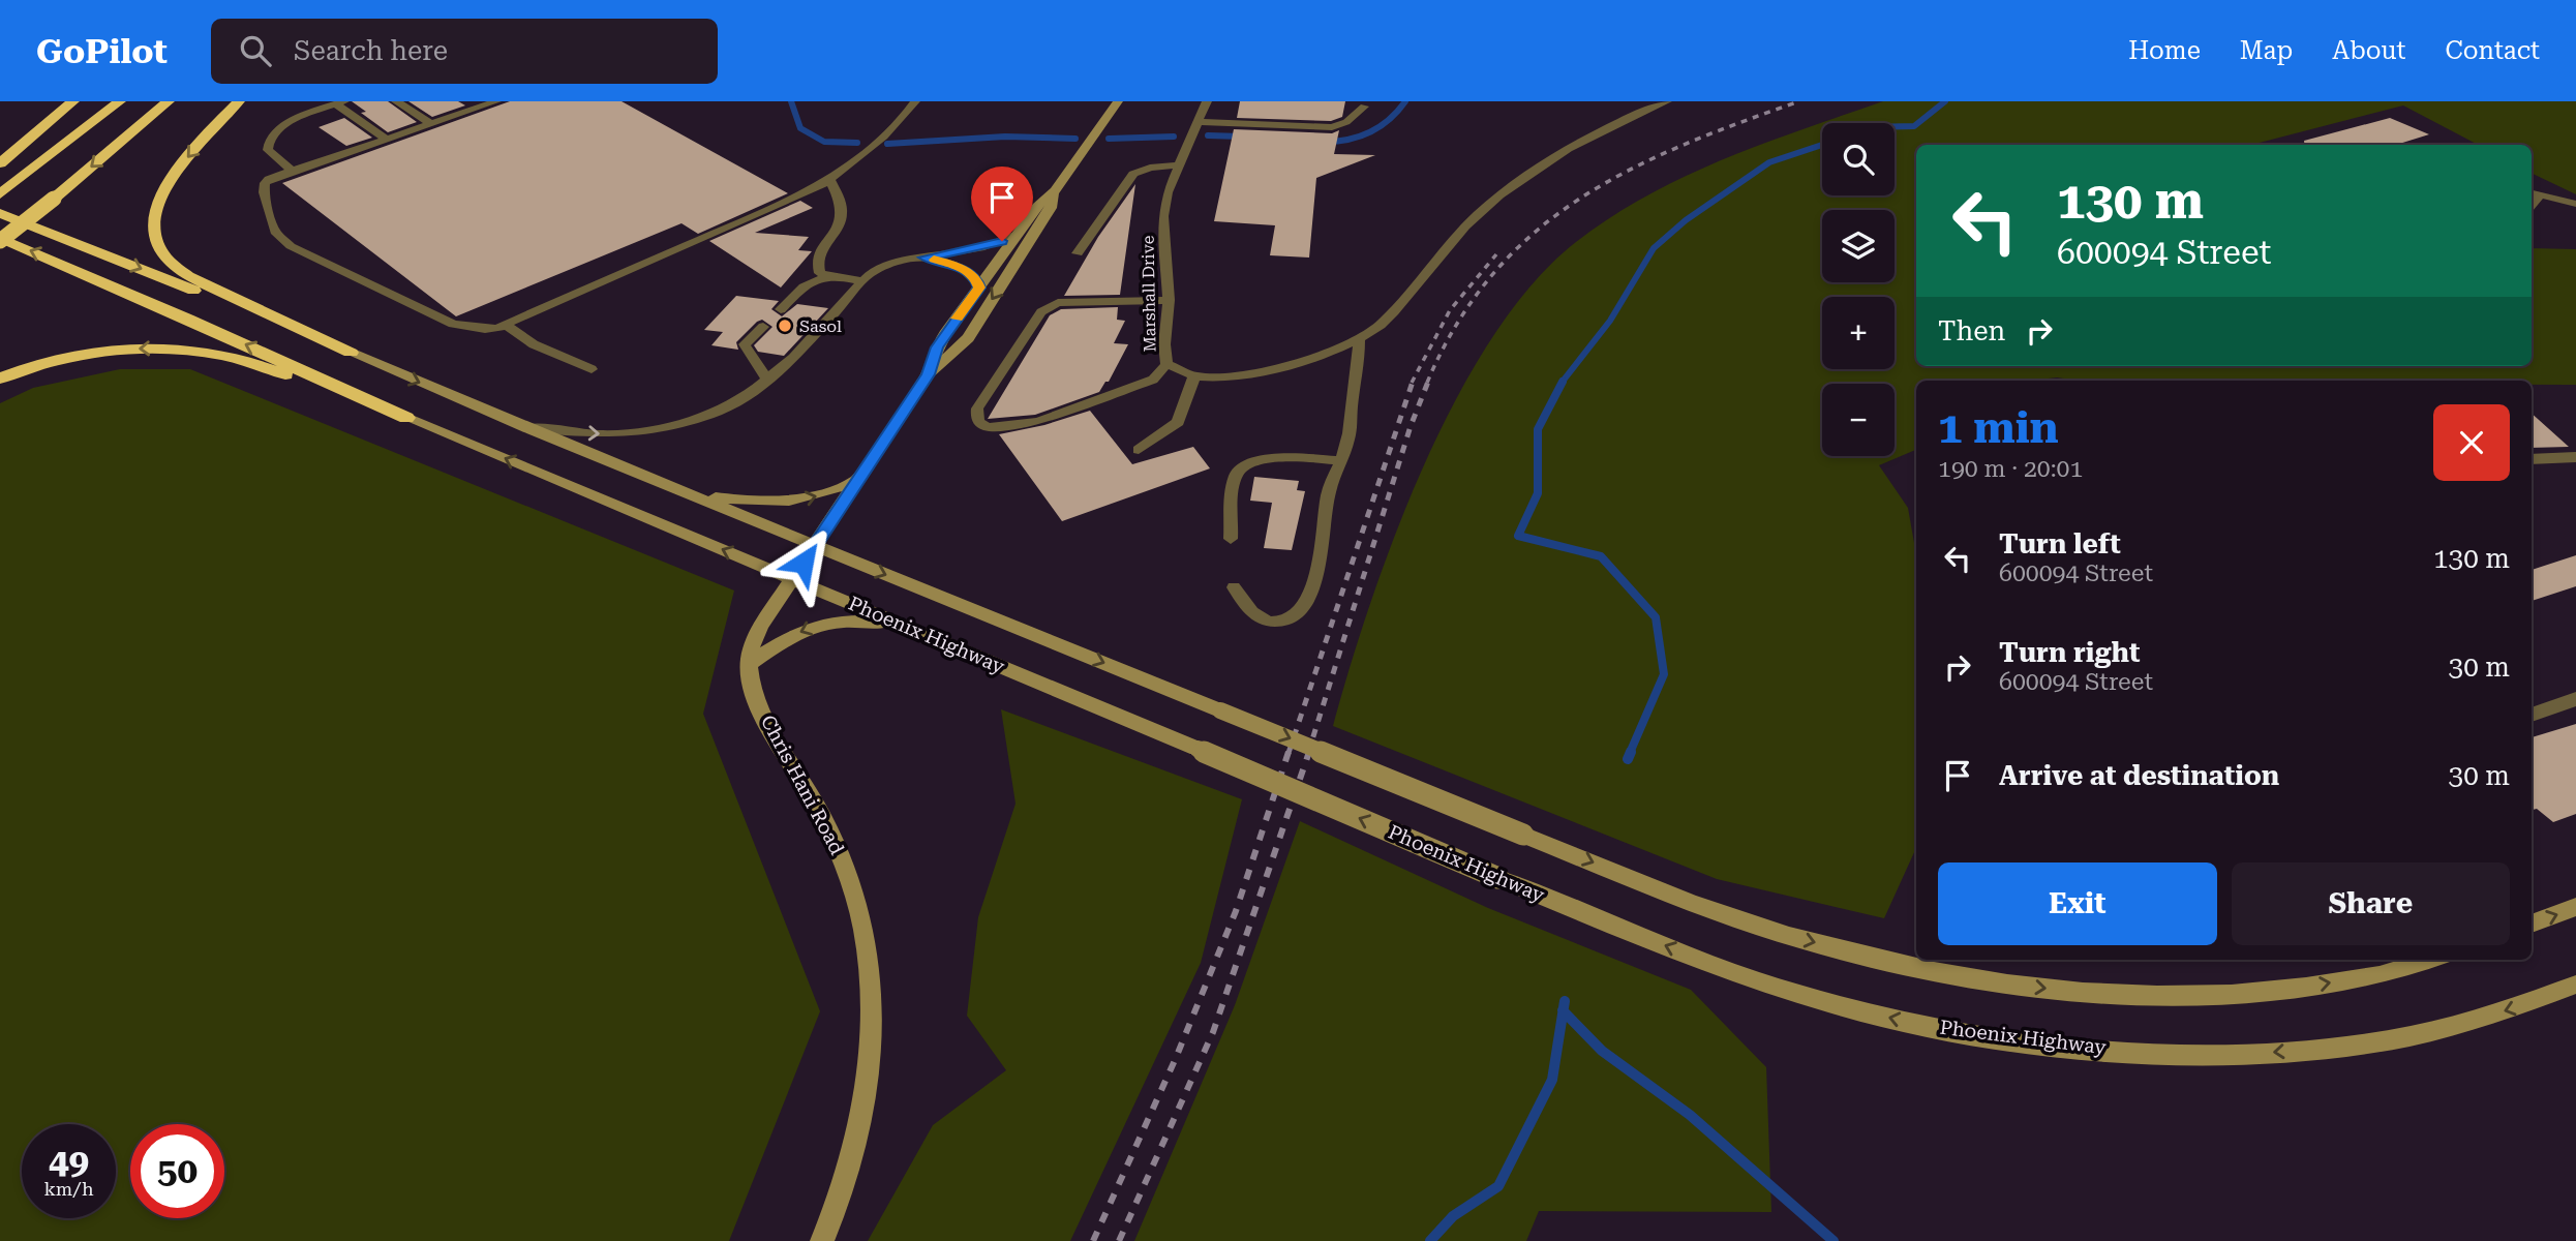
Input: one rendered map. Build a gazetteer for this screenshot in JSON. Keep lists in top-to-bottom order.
{
  "streets": {
    "main road": ["Phoenix Highway", "Chris Hani Road"],
    "lane": ["Marshall Drive"]
  },
  "places": ["Sasol"],
  "page": {
    "header": "GoPilot",
    "search": "Search here",
    "nav": [
      "Home",
      "Map",
      "About",
      "Contact"
    ],
    "map_buttons": ["+", "−"],
    "turn": ["130 m", "600094 Street"],
    "then": "Then",
    "heading": ["1 min", "190 m · 20:01"],
    "list": [
      {
        "name": "Turn left",
        "note": "600094 Street",
        "value": "130 m"
      },
      {
        "name": "Turn right",
        "note": "600094 Street",
        "value": "30 m"
      },
      {
        "name": "Arrive at destination",
        "value": "30 m"
      }
    ],
    "buttons": ["Exit", "Share"],
    "speed": "49 km/h",
    "limit": "50"
  }
}
